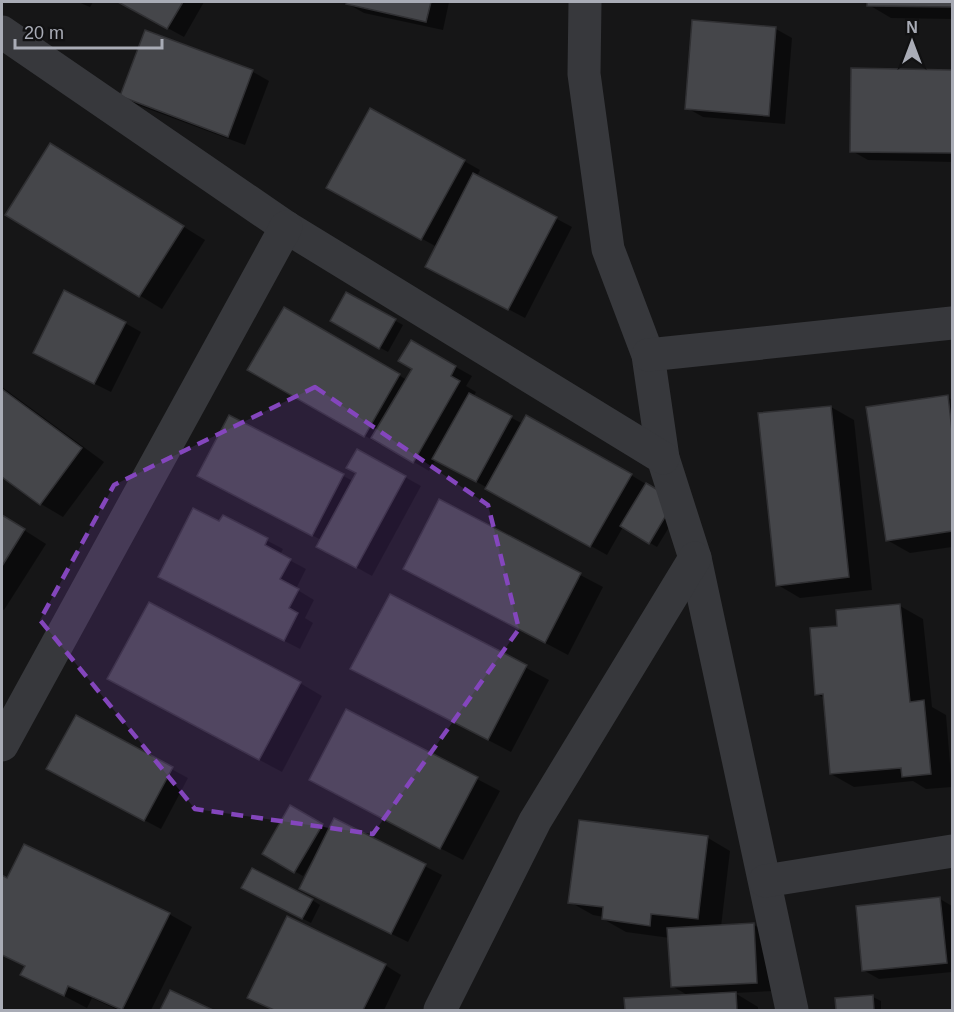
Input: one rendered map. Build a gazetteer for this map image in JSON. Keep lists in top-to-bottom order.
{
  "scale_bar": "20 m",
  "north": "top"
}
